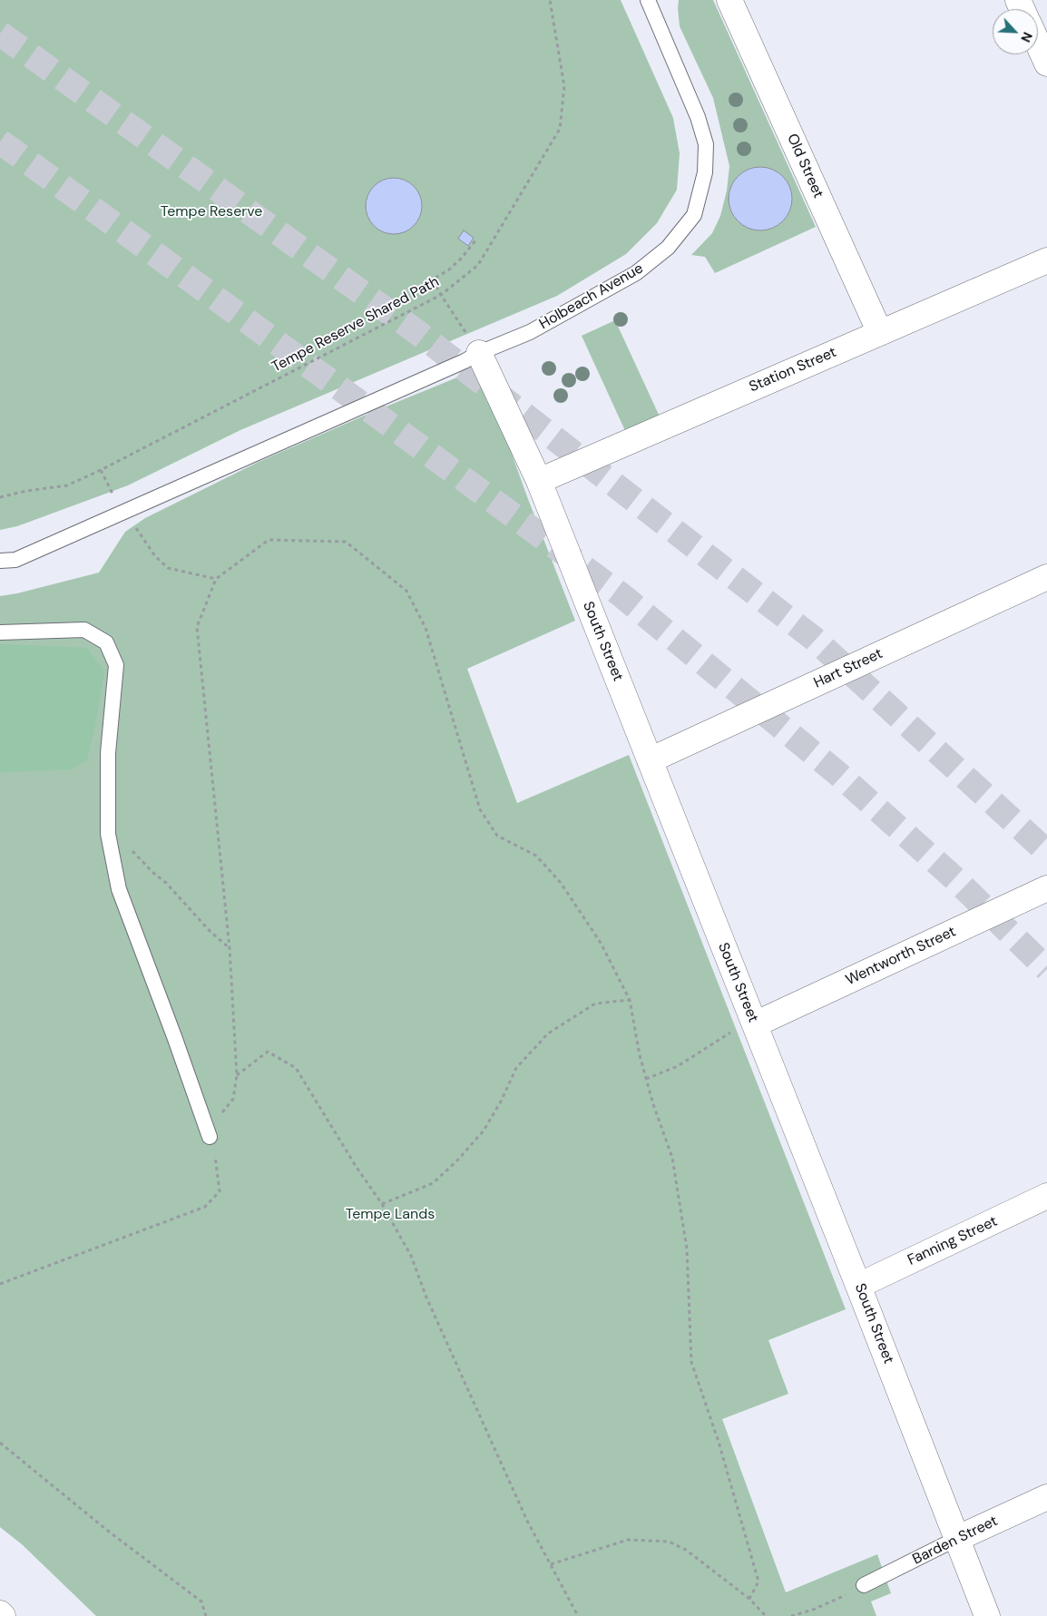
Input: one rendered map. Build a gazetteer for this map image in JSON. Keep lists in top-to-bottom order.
{
  "streets": {
    "main road": [
      "Old Street",
      "Station Street",
      "South Street",
      "Hart Street",
      "Wentworth Street",
      "Fanning Street",
      "Barden Street"
    ],
    "lane": ["Holbeach Avenue"],
    "path": ["Tempe Reserve Shared Path"]
  },
  "crossings": [
    ["Old Street", "Station Street"],
    ["Holbeach Avenue", "South Street"],
    ["Station Street", "South Street"],
    ["South Street", "Hart Street"],
    ["South Street", "Wentworth Street"],
    ["South Street", "Fanning Street"],
    ["South Street", "Barden Street"]
  ],
  "parks": ["Tempe Reserve", "Tempe Lands"],
  "north": "bottom right"
}
